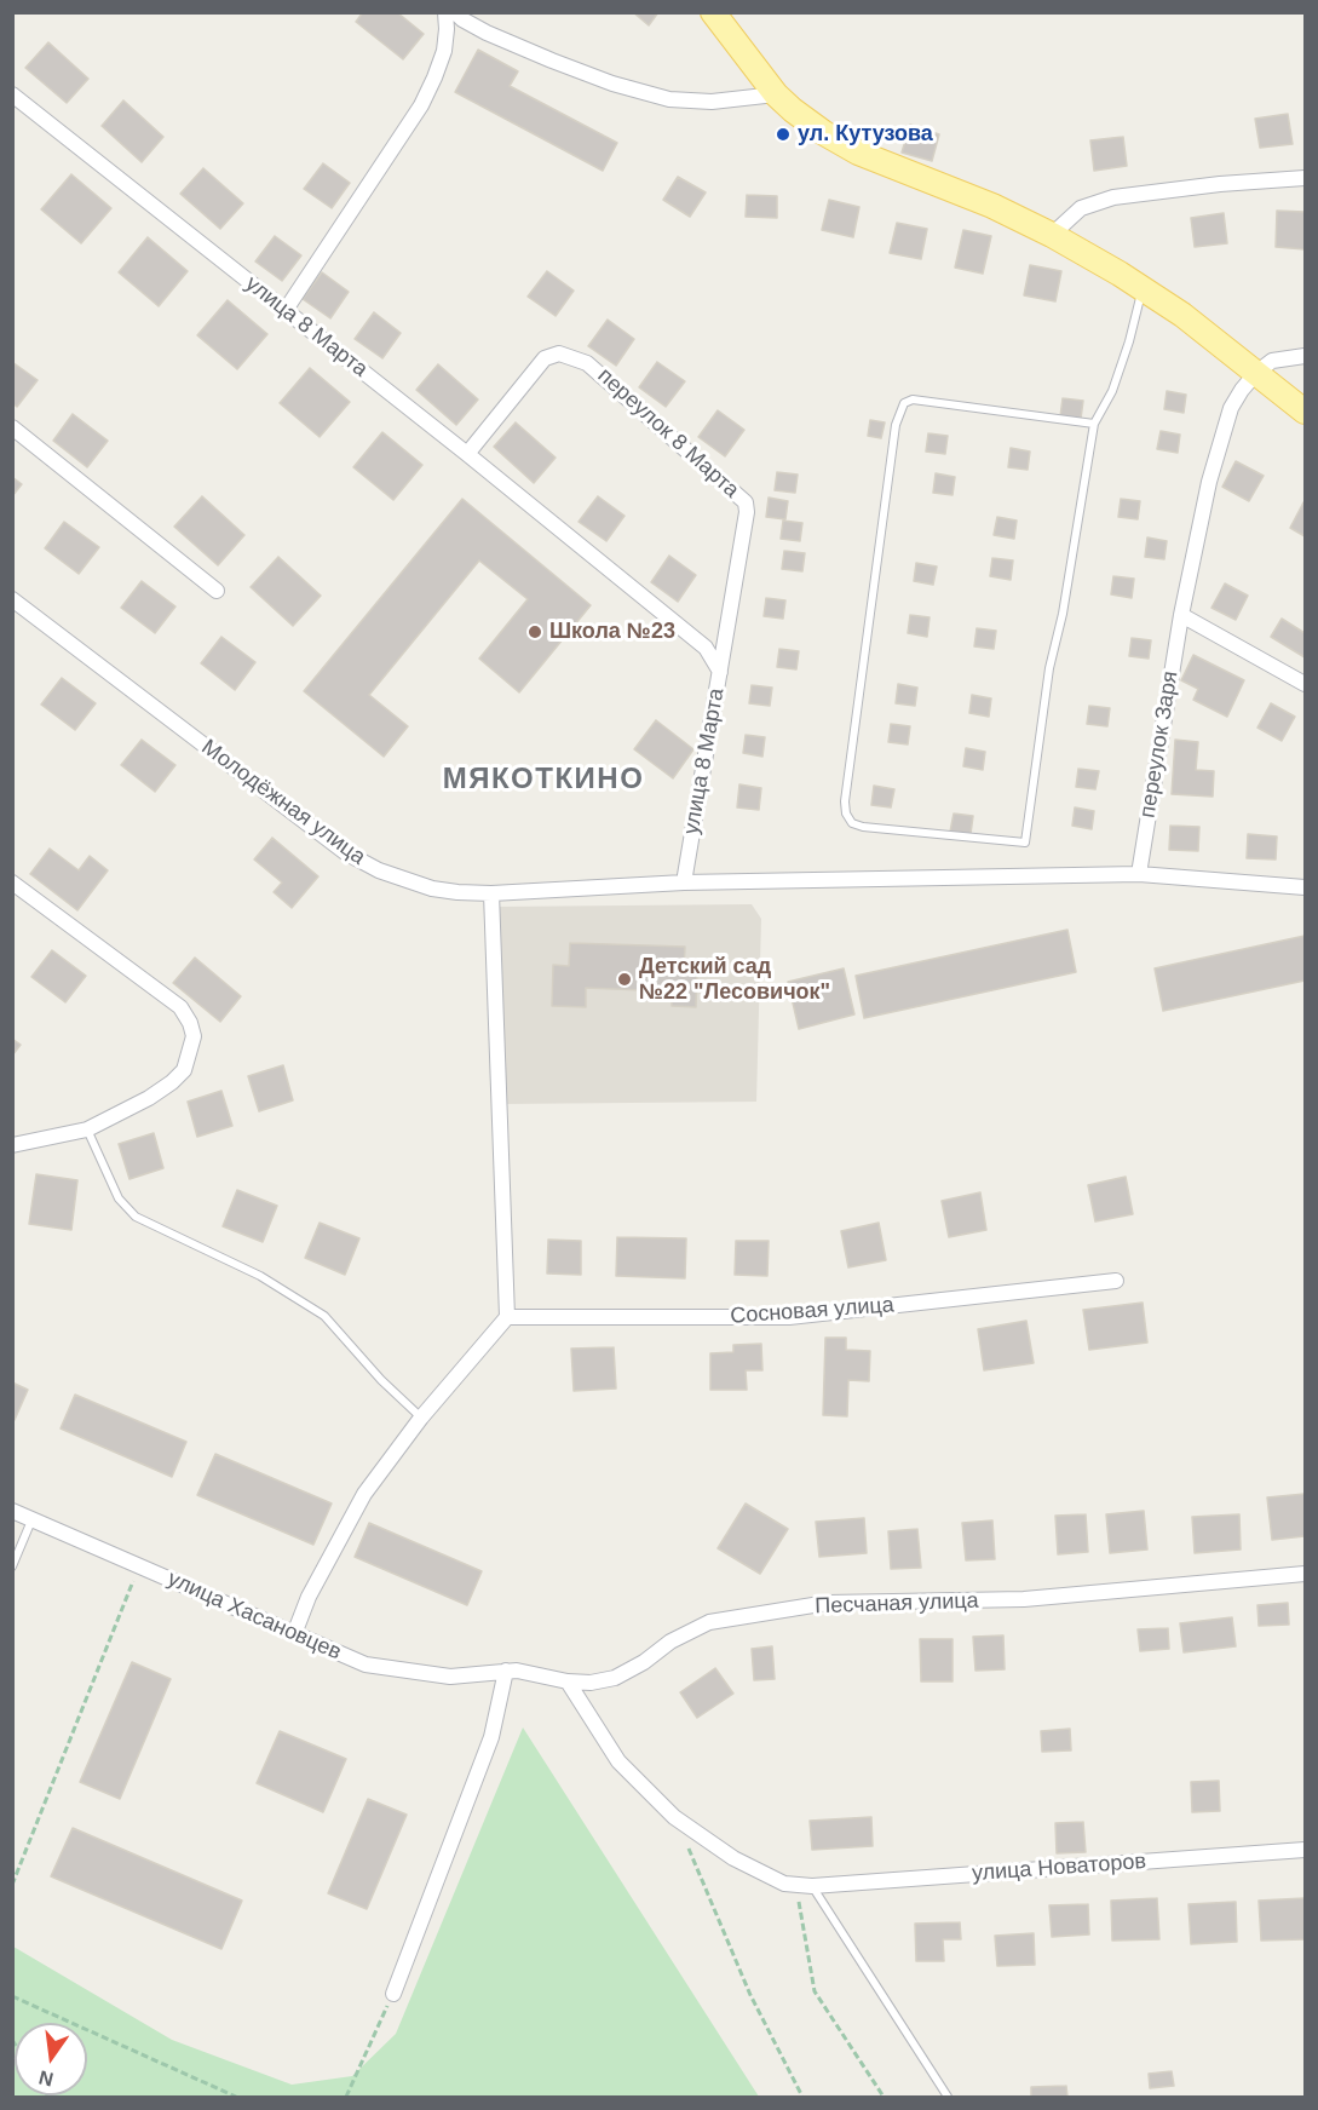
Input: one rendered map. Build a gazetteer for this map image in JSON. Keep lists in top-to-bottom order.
{
  "streets": {
    "street": [
      "улица 8 Марта",
      "переулок 8 Марта",
      "переулок Заря",
      "Молодёжная улица",
      "Сосновая улица",
      "Песчаная улица",
      "улица Хасановцев",
      "улица Новаторов"
    ]
  },
  "crossings": [
    ["улица 8 Марта", "переулок 8 Марта"],
    ["улица 8 Марта", "Молодёжная улица"],
    ["Песчаная улица", "улица Хасановцев"],
    ["Песчаная улица", "улица Новаторов"]
  ],
  "districts": ["МЯКОТКИНО"],
  "places": ["ул. Кутузова", "Школа №23", "Детский сад №22 \"Лесовичок\""],
  "north": "bottom"
}
